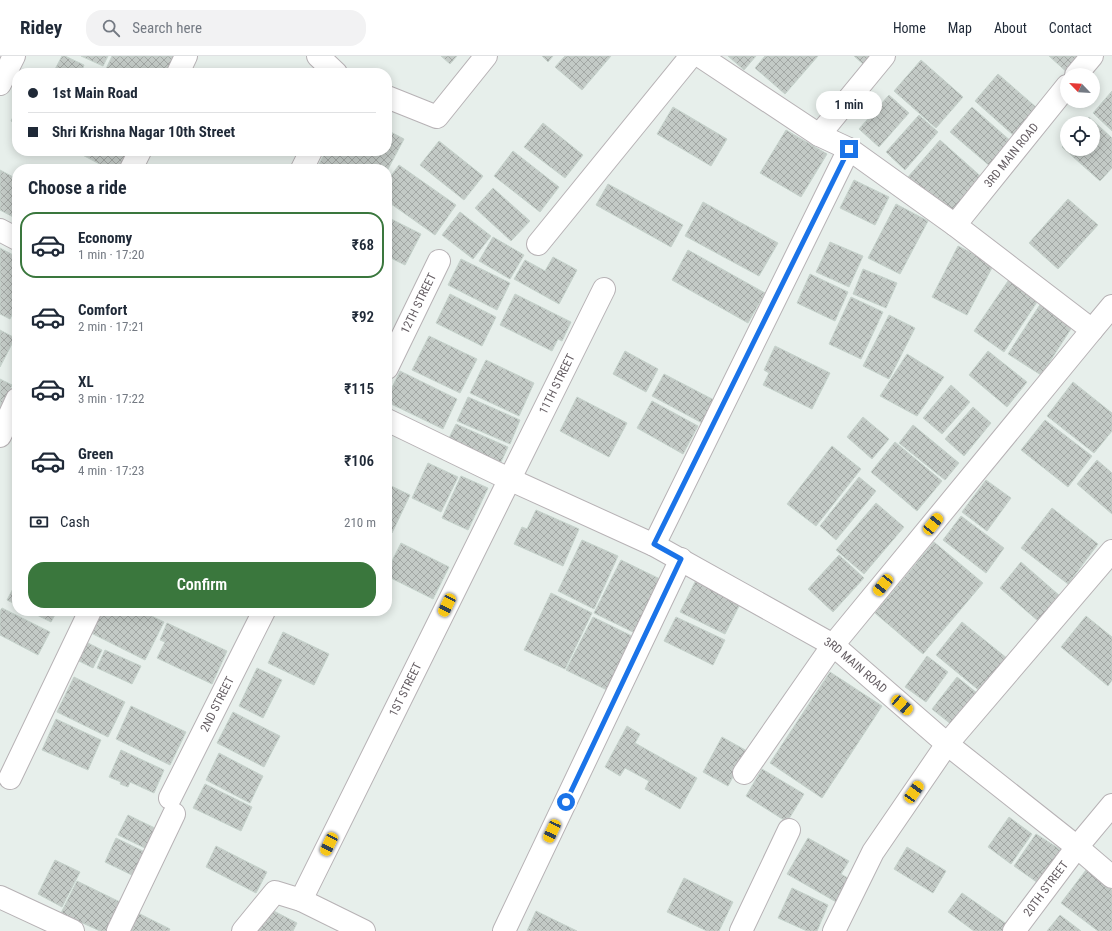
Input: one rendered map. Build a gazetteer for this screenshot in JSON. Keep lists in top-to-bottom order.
{
  "streets": {
    "street": [
      "3RD MAIN ROAD",
      "12TH STREET",
      "11TH STREET",
      "1ST STREET",
      "2ND STREET",
      "20TH STREET"
    ]
  },
  "crossings": [
    ["3RD MAIN ROAD", "11TH STREET"],
    ["3RD MAIN ROAD", "1ST STREET"],
    ["3RD MAIN ROAD", "20TH STREET"],
    ["11TH STREET", "1ST STREET"]
  ],
  "north": "top left",
  "page": {
    "header": "Ridey",
    "search": "Search here",
    "nav": [
      "Home",
      "Map",
      "About",
      "Contact"
    ],
    "banner": ["1st Main Road", "Shri Krishna Nagar 10th Street"],
    "bubble": "1 min",
    "heading": "Choose a ride",
    "list": [
      {
        "name": "Economy",
        "note": "1 min · 17:20",
        "value": "₹68"
      },
      {
        "name": "Comfort",
        "note": "2 min · 17:21",
        "value": "₹92"
      },
      {
        "name": "XL",
        "note": "3 min · 17:22",
        "value": "₹115"
      },
      {
        "name": "Green",
        "note": "4 min · 17:23",
        "value": "₹106"
      }
    ],
    "pay": ["Cash", "210 m"],
    "buttons": "Confirm"
  }
}
